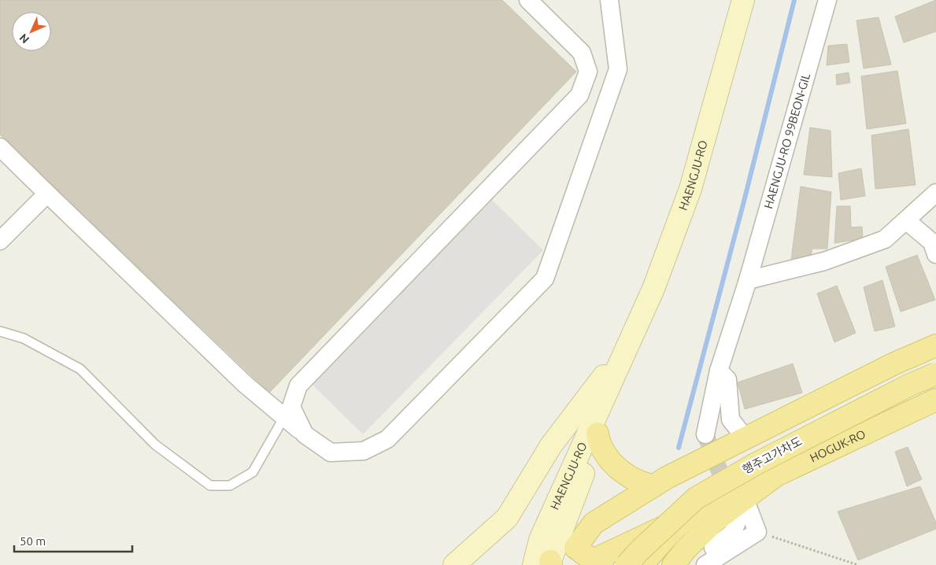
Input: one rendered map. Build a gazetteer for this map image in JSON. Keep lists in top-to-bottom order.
{
  "streets": {
    "main road": ["HAENGJU-RO", "HOGUK-RO", "행주고가차도"],
    "street": ["HAENGJU-RO 99BEON-GIL"]
  },
  "scale_bar": "50 m",
  "north": "bottom left"
}
